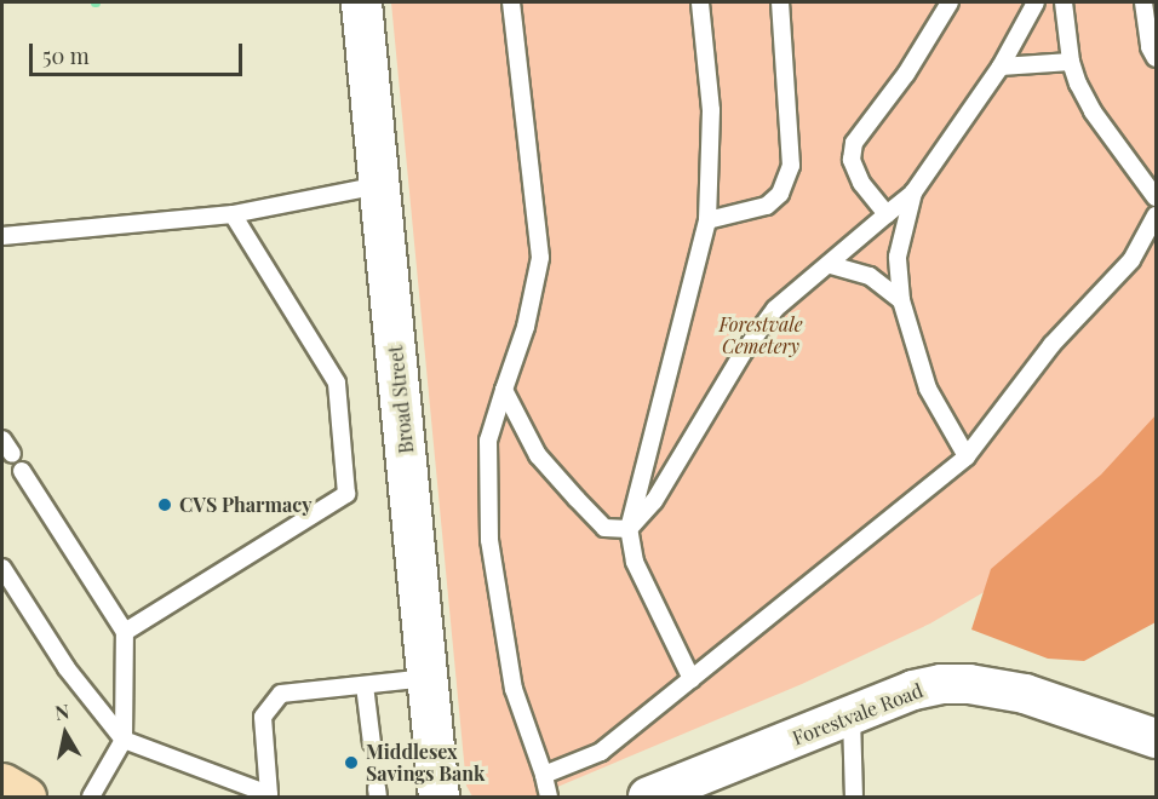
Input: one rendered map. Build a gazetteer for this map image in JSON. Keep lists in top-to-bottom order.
{
  "streets": {
    "main road": ["Broad Street"],
    "street": ["Forestvale Road"]
  },
  "parks": ["Forestvale Cemetery"],
  "places": ["CVS Pharmacy", "Middlesex Savings Bank"],
  "scale_bar": "50 m",
  "north": "top"
}
